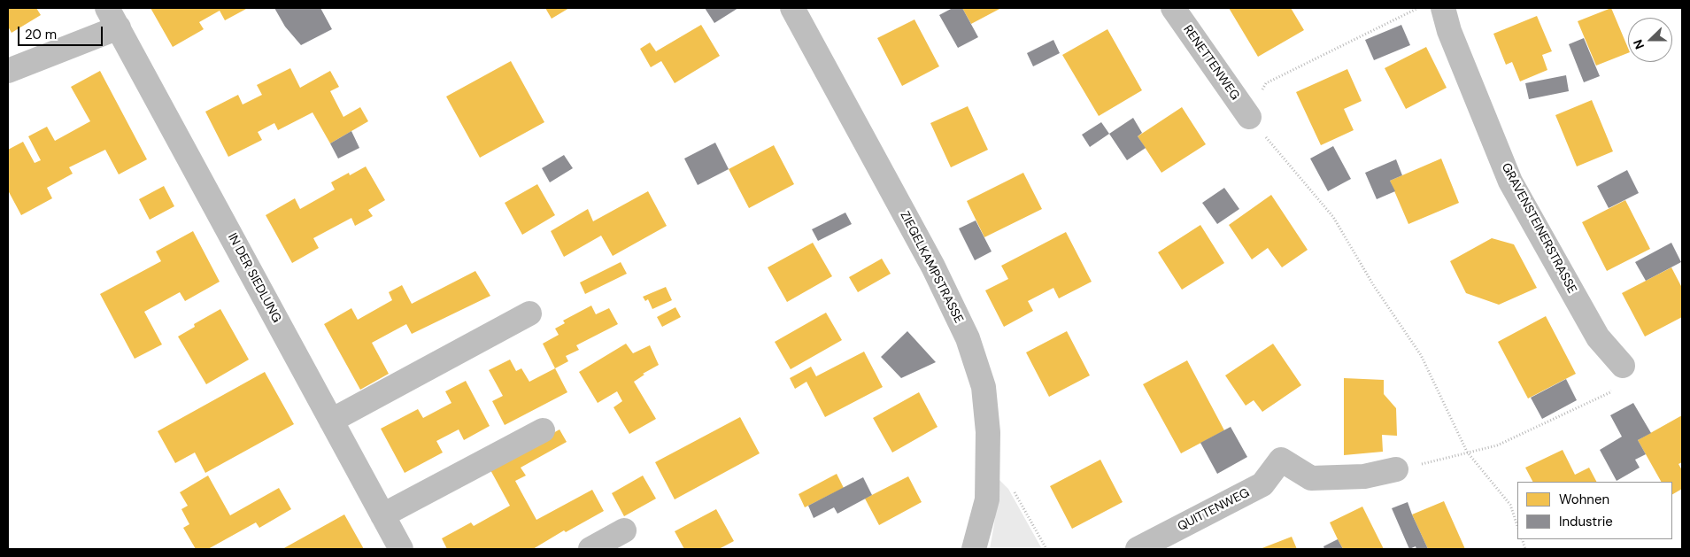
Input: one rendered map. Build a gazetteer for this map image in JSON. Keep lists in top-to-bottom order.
{
  "streets": {
    "street": [
      "RENETTENWEG",
      "GRAVENSTEINERSTRASSE",
      "ZIEGELKAMPSTRASSE",
      "IN DER SIEDLUNG",
      "QUITTENWEG"
    ]
  },
  "legend": ["Wohnen", "Industrie"],
  "scale_bar": "20 m",
  "north": "left"
}
